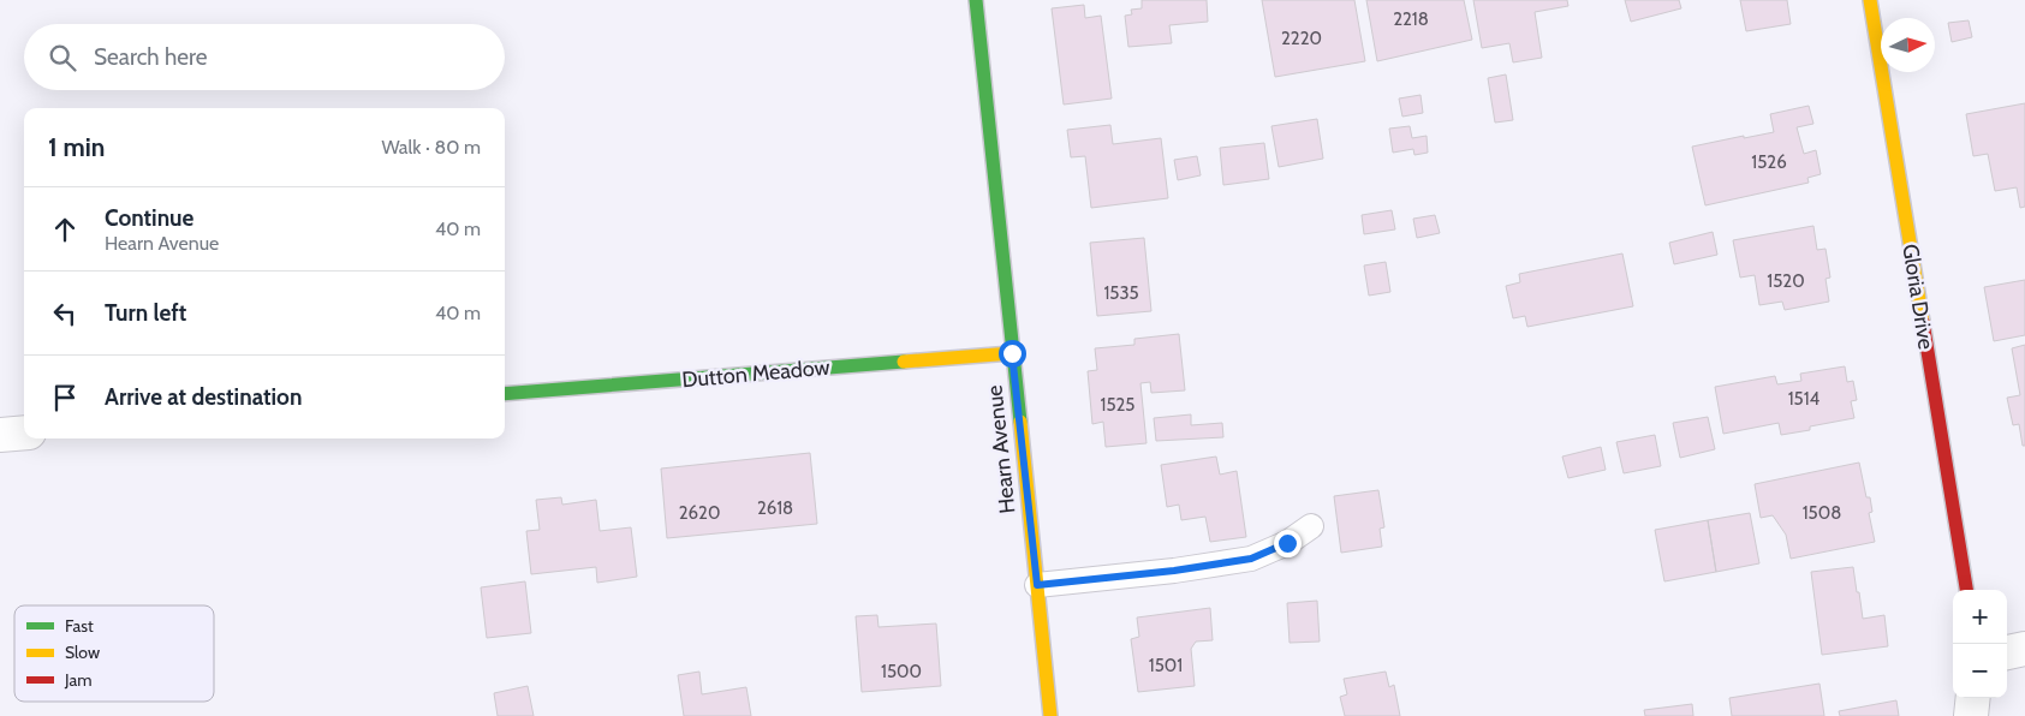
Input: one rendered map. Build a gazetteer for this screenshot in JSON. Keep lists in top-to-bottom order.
{
  "streets": {
    "street": ["Gloria Drive", "Dutton Meadow", "Hearn Avenue"]
  },
  "crossings": [
    ["Dutton Meadow", "Hearn Avenue"]
  ],
  "house_numbers": [
    "2218",
    "2220",
    "1526",
    "1520",
    "1535",
    "1514",
    "1525",
    "2618",
    "2620",
    "1508",
    "1501",
    "1500"
  ],
  "legend": ["Fast", "Slow", "Jam"],
  "north": "right",
  "page": {
    "search": "Search here",
    "heading": ["1 min", "Walk · 80 m"],
    "list": [
      ["Continue", "Hearn Avenue", "40 m"],
      ["Turn left", "40 m"],
      "Arrive at destination"
    ],
    "map_buttons": ["+", "−"]
  }
}
